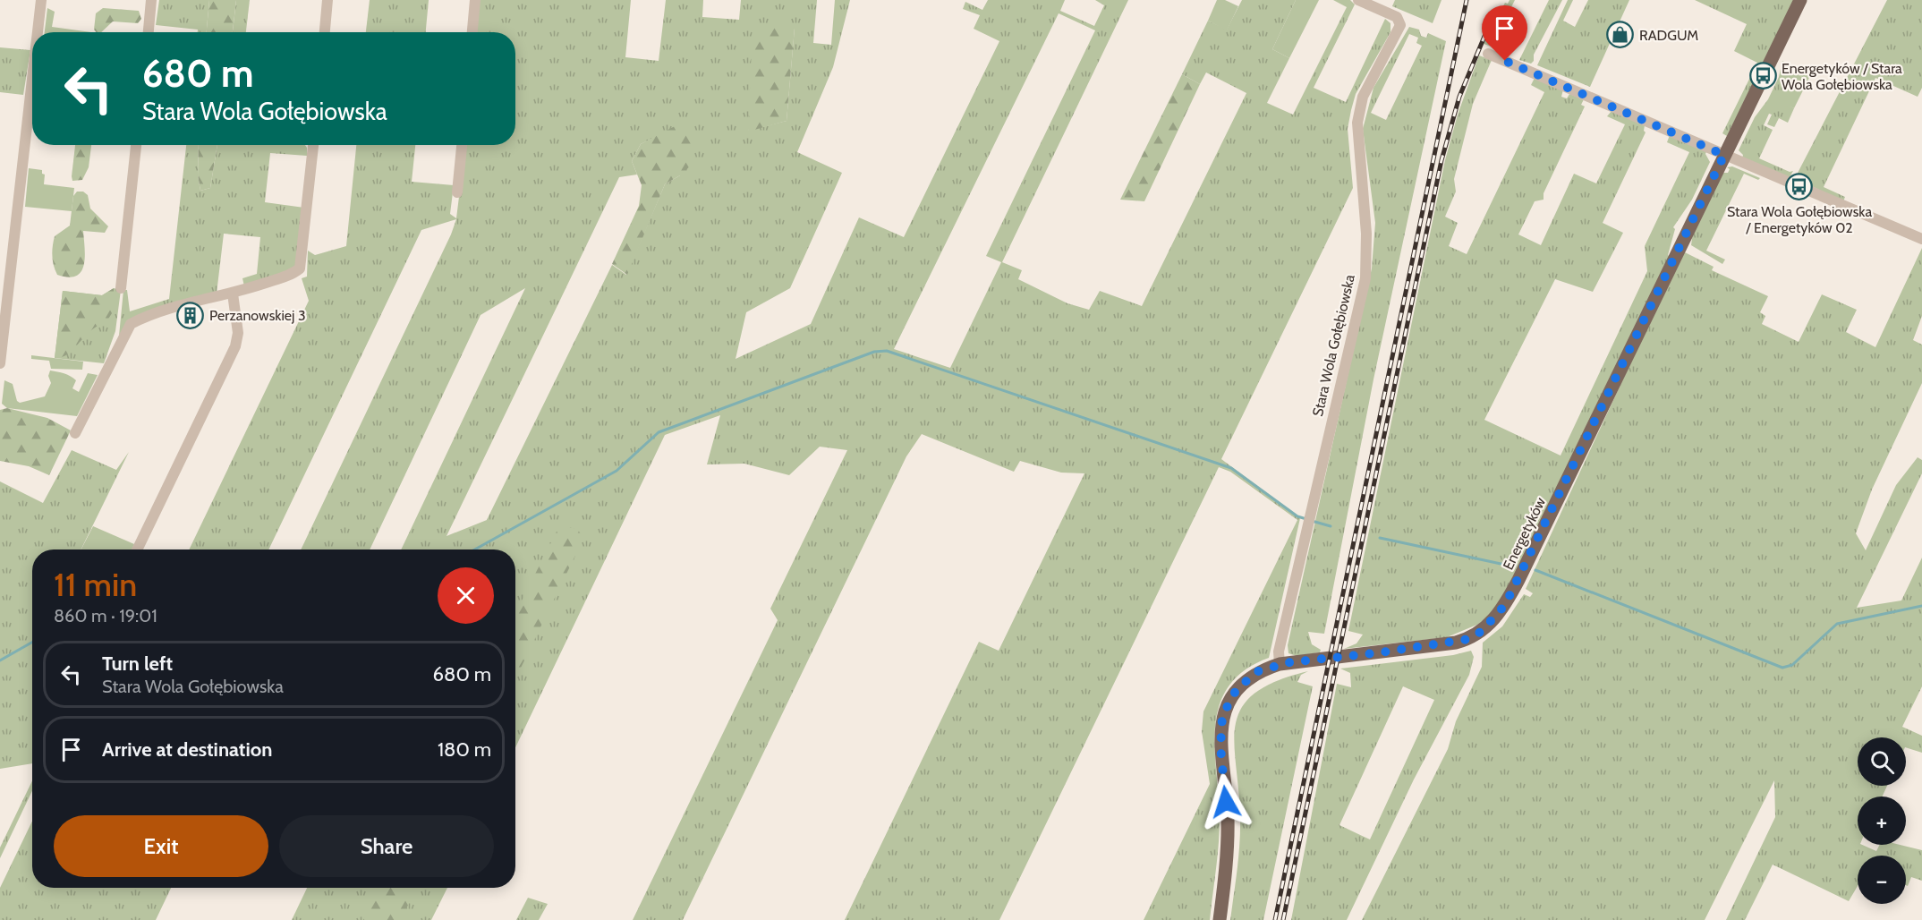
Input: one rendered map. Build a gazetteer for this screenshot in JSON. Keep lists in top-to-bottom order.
{
  "streets": {
    "main road": ["Energetyków"],
    "street": ["Stara Wola Gołębiowska"]
  },
  "crossings": [
    ["Stara Wola Gołębiowska", "Energetyków"]
  ],
  "places": {
    "shop": ["RADGUM"],
    "bus stop": ["Energetyków / Stara Wola Gołębiowska", "Stara Wola Gołębiowska / Energetyków 02"],
    "building": ["Perzanowskiej 3"]
  },
  "page": {
    "turn": ["680 m", "Stara Wola Gołębiowska"],
    "heading": ["11 min", "860 m · 19:01"],
    "list": [
      {
        "name": "Turn left",
        "note": "Stara Wola Gołębiowska",
        "value": "680 m"
      },
      {
        "name": "Arrive at destination",
        "value": "180 m"
      }
    ],
    "map_buttons": ["+", "−"],
    "buttons": ["Exit", "Share"]
  }
}
